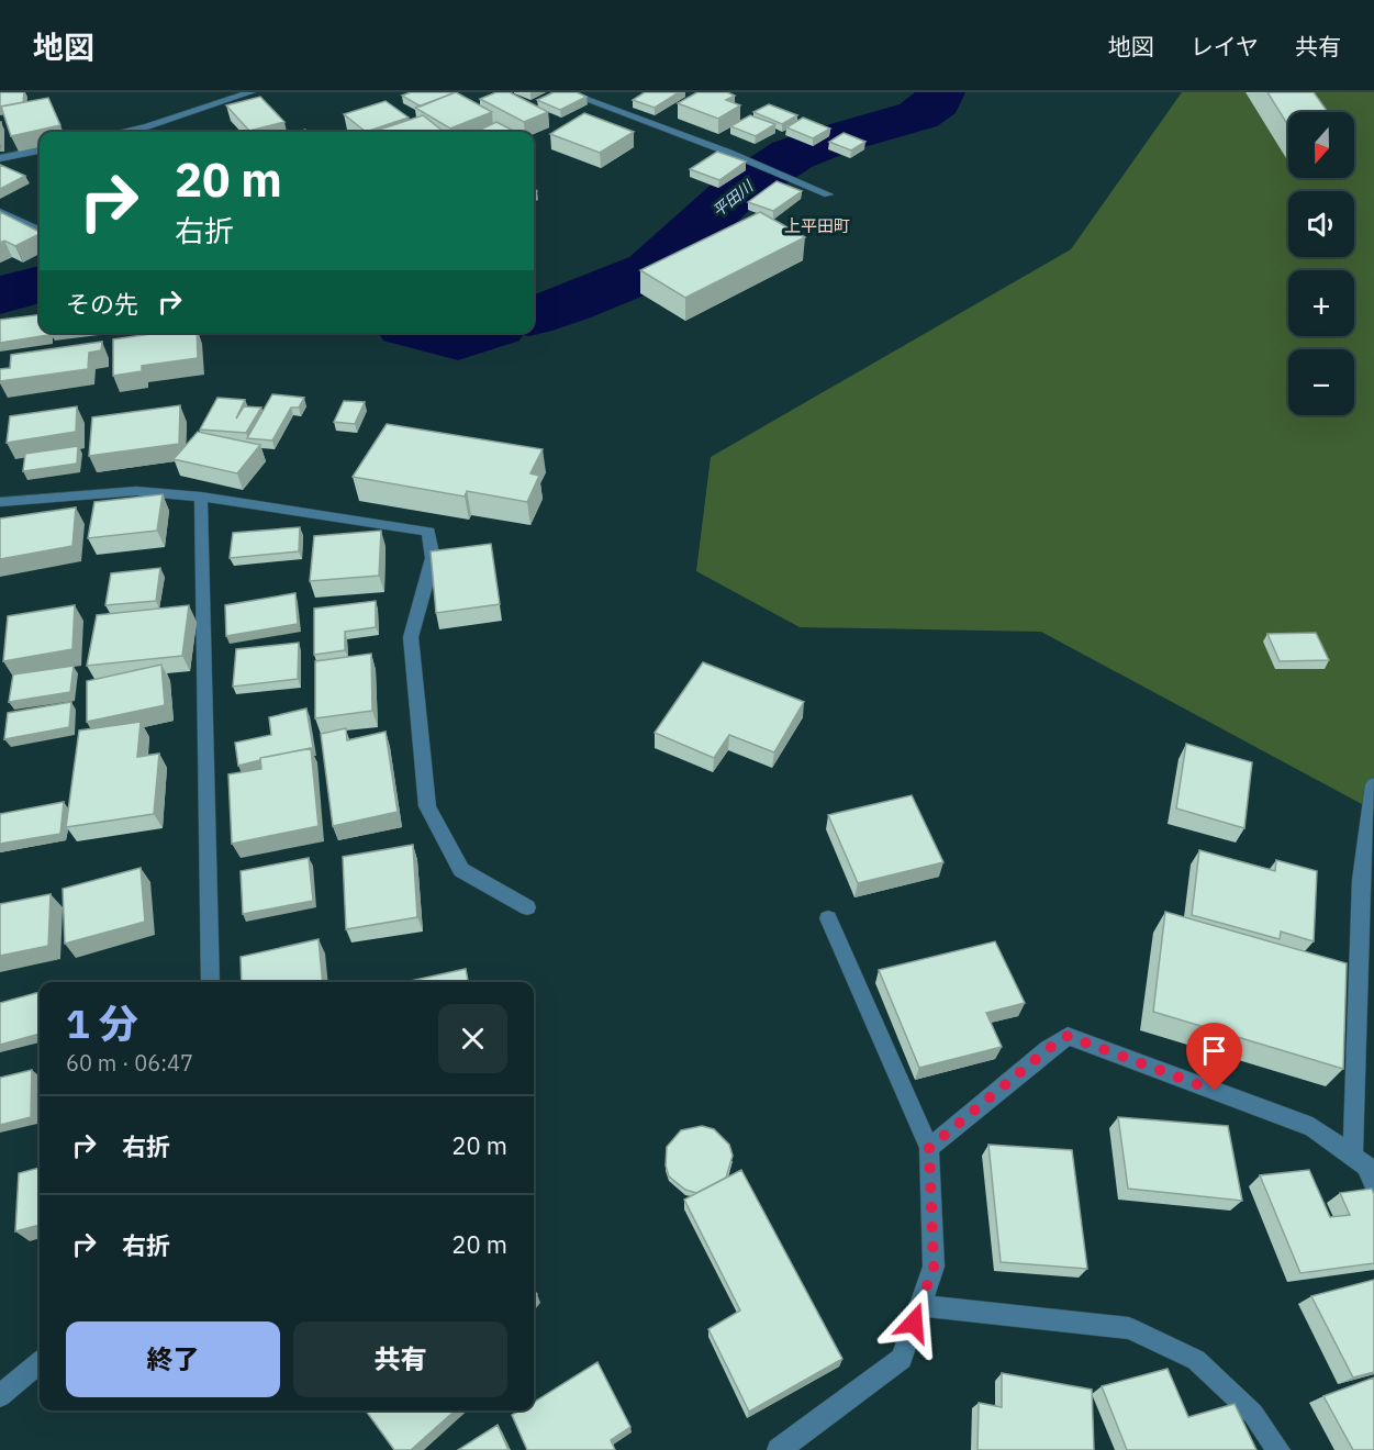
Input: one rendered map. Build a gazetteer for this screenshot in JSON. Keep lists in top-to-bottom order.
{
  "districts": ["上平田町"],
  "water": ["平田川"],
  "north": "bottom",
  "page": {
    "header": "地図",
    "nav": ["地図", "レイヤ", "共有"],
    "map_buttons": ["+", "−"],
    "turn": ["20 m", "右折"],
    "then": "その先",
    "heading": ["1 分", "60 m · 06:47"],
    "list": [
      {
        "name": "右折",
        "value": "20 m"
      },
      {
        "name": "右折",
        "value": "20 m"
      }
    ],
    "buttons": ["終了", "共有"]
  }
}
